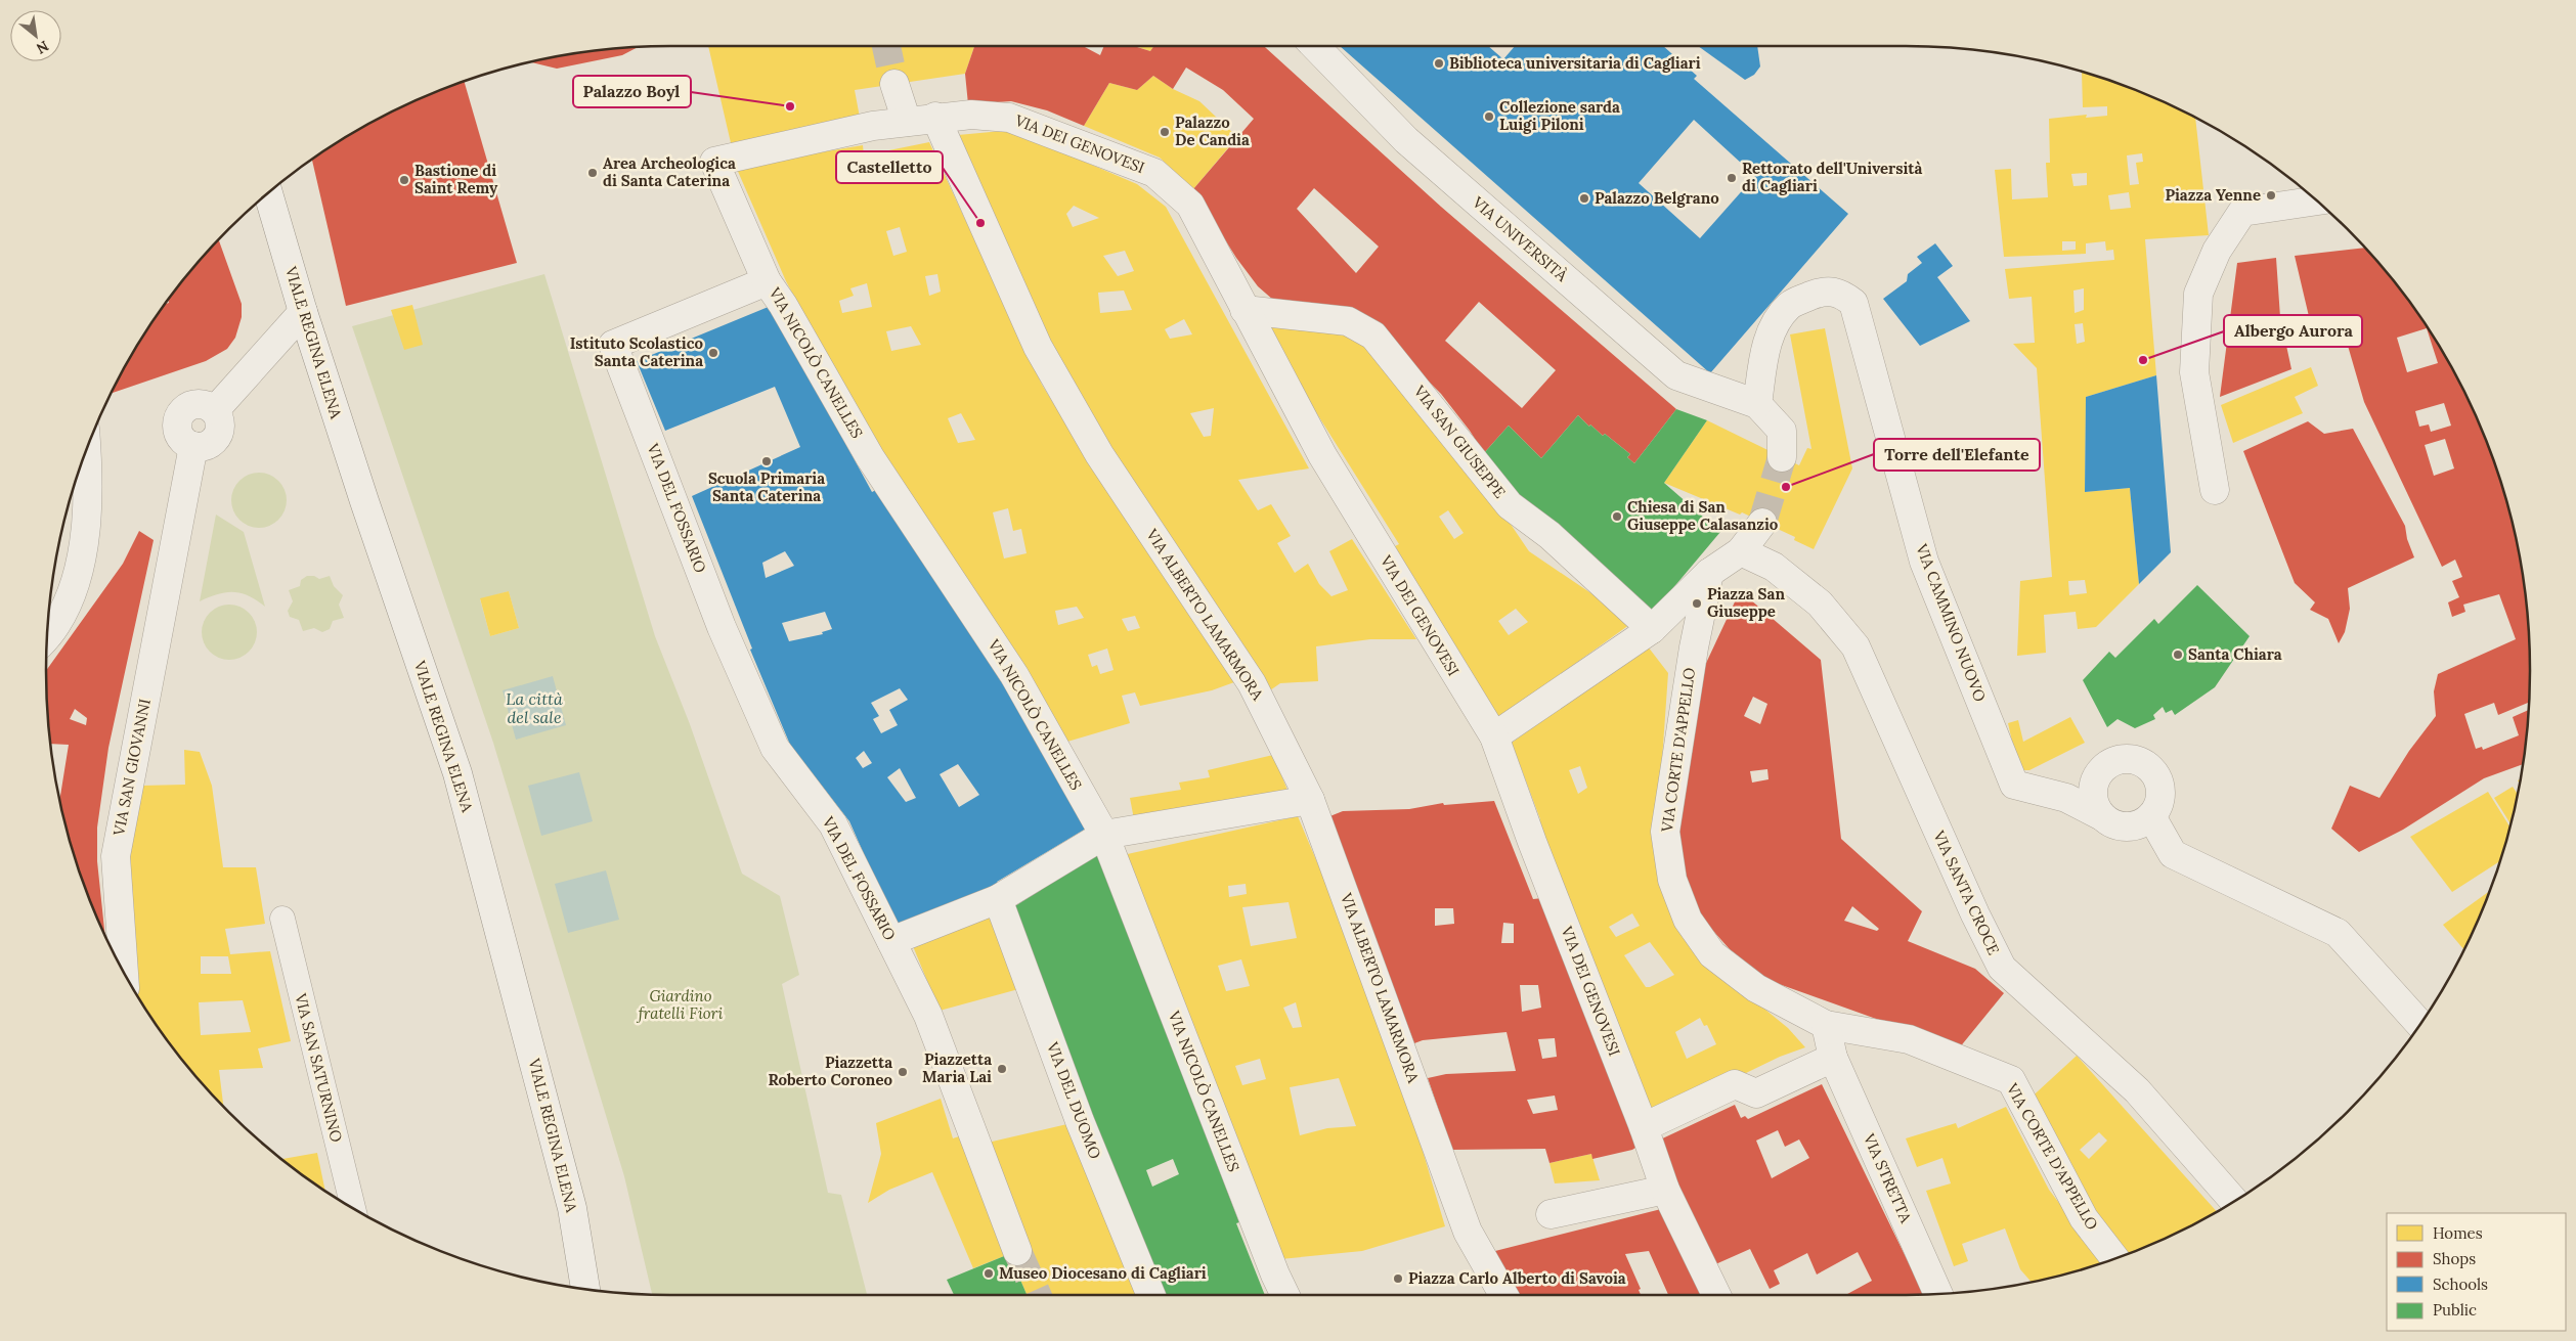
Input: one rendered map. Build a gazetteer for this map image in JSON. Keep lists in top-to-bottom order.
{
  "streets": {
    "street": [
      "VIA DEI GENOVESI",
      "VIA UNIVERSITÀ",
      "VIALE REGINA ELENA",
      "VIA NICOLÒ CANELLES",
      "VIA SAN GIUSEPPE",
      "VIA DEL FOSSARIO",
      "VIA ALBERTO LAMARMORA",
      "VIA CAMMINO NUOVO",
      "VIA CORTE D'APPELLO",
      "VIA SAN GIOVANNI",
      "VIA SANTA CROCE",
      "VIA DEL DUOMO",
      "VIA STRETTA"
    ],
    "lane": ["VIA SAN SATURNINO"]
  },
  "crossings": [
    ["VIA DEI GENOVESI", "VIA NICOLÒ CANELLES"],
    ["VIA DEI GENOVESI", "VIA SAN GIUSEPPE"],
    ["VIA DEI GENOVESI", "VIA ALBERTO LAMARMORA"],
    ["VIA UNIVERSITÀ", "VIA CAMMINO NUOVO"],
    ["VIALE REGINA ELENA", "VIA SAN GIOVANNI"],
    ["VIA NICOLÒ CANELLES", "VIA DEL FOSSARIO"]
  ],
  "water": ["La città del sale"],
  "parks": ["Giardino fratelli Fiori"],
  "places": [
    "Biblioteca universitaria di Cagliari",
    "Palazzo Boyl",
    "Collezione sarda Luigi Piloni",
    "Palazzo De Candia",
    "Area Archeologica di Santa Caterina",
    "Rettorato dell'Università di Cagliari",
    "Bastione di Saint Remy",
    "Piazza Yenne",
    "Palazzo Belgrano",
    "Castelletto",
    "Istituto Scolastico Santa Caterina",
    "Albergo Aurora",
    "Scuola Primaria Santa Caterina",
    "Torre dell'Elefante",
    "Chiesa di San Giuseppe Calasanzio",
    "Piazza San Giuseppe",
    "Santa Chiara",
    "Piazzetta Maria Lai",
    "Piazzetta Roberto Coroneo",
    "Museo Diocesano di Cagliari",
    "Piazza Carlo Alberto di Savoia"
  ],
  "legend": [
    "Homes",
    "Shops",
    "Schools",
    "Public"
  ],
  "north": "bottom right"
}
